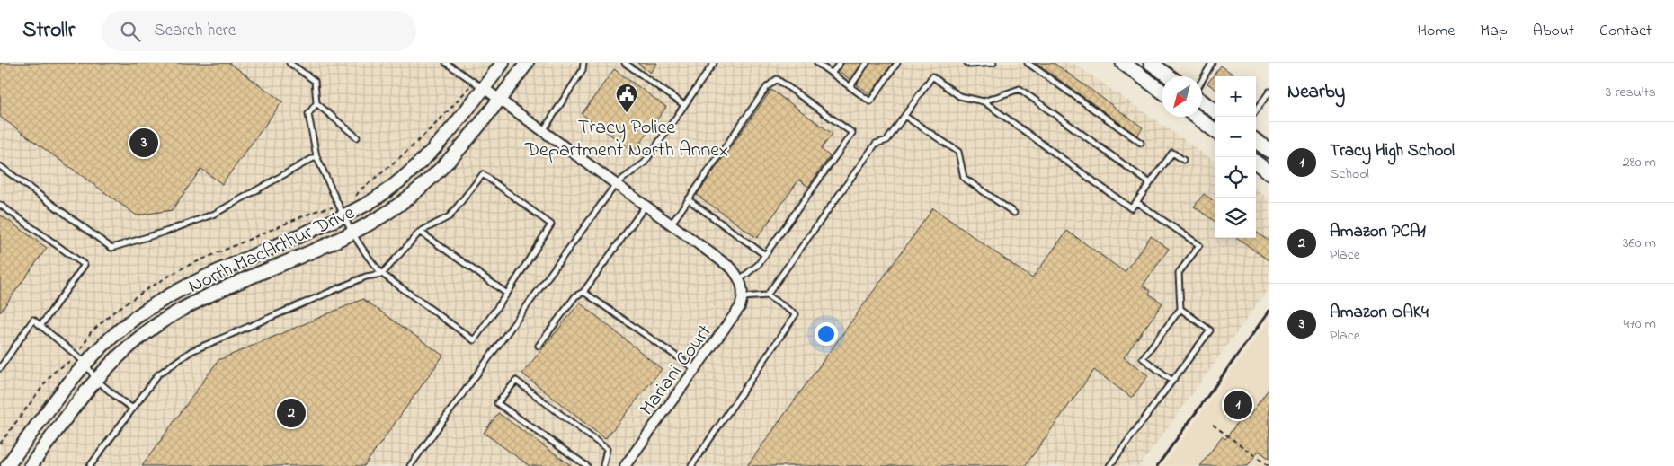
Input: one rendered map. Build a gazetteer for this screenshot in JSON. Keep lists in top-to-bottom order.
{
  "streets": {
    "main road": ["North MacArthur Drive"],
    "street": ["Mariani Court"]
  },
  "places": {
    "public building": ["Tracy Police Department North Annex"]
  },
  "north": "bottom left",
  "page": {
    "header": "Strollr",
    "search": "Search here",
    "nav": [
      "Home",
      "Map",
      "About",
      "Contact"
    ],
    "heading": ["Nearby", "3 results"],
    "map_buttons": ["+", "−"],
    "list": [
      {
        "mark": "1",
        "name": "Tracy High School",
        "note": "School",
        "value": "280 m"
      },
      {
        "mark": "2",
        "name": "Amazon PCA1",
        "note": "Place",
        "value": "360 m"
      },
      {
        "mark": "3",
        "name": "Amazon OAK4",
        "note": "Place",
        "value": "470 m"
      }
    ],
    "pins": ["3", "1", "2"]
  }
}
